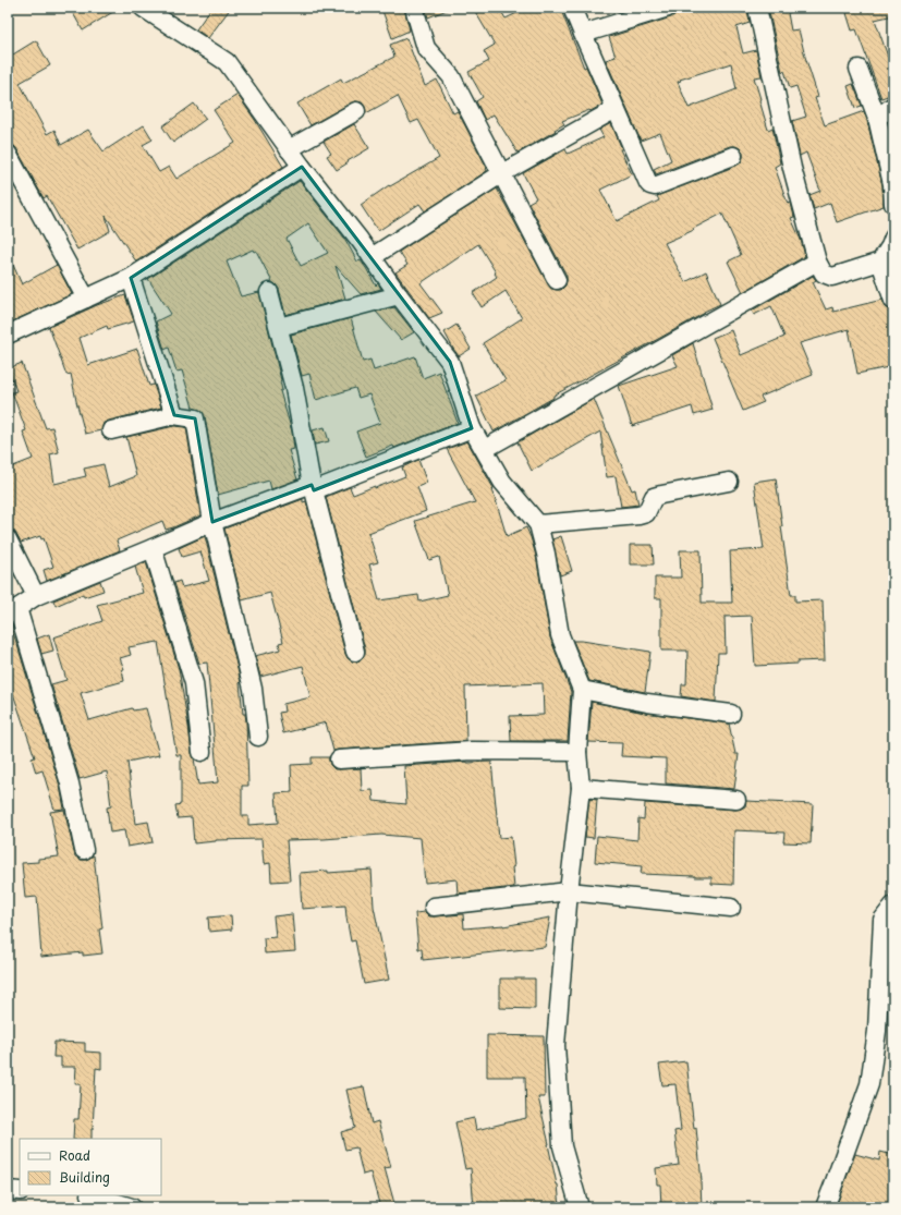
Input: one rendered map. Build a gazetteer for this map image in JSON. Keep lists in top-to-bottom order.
{
  "legend": ["Road", "Building"]
}
